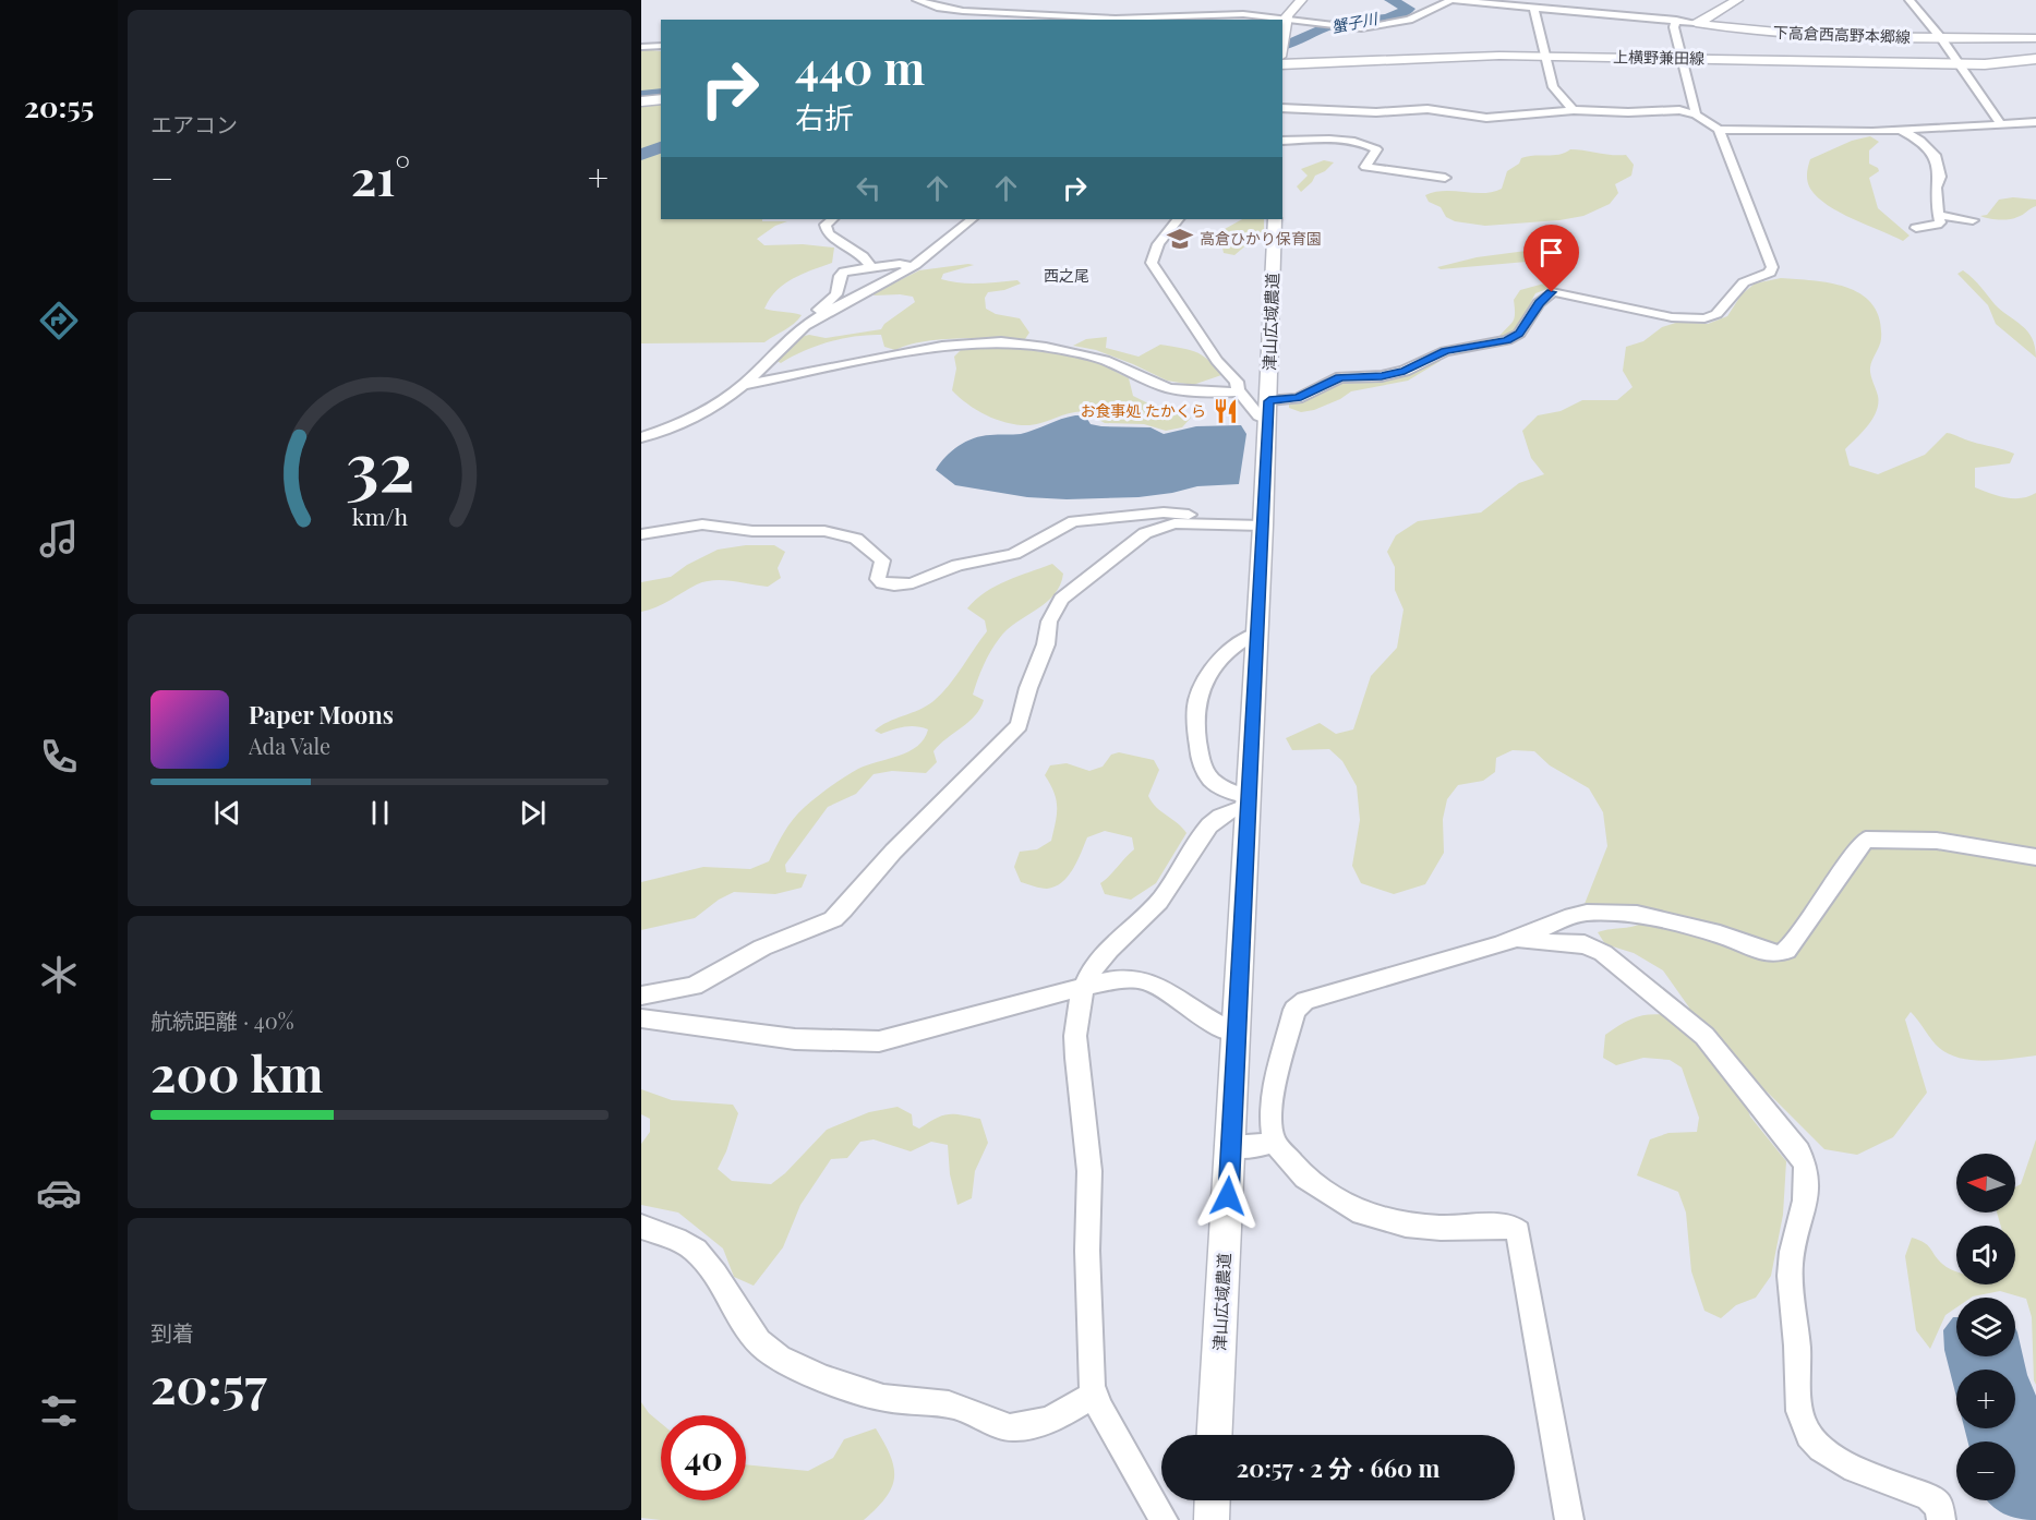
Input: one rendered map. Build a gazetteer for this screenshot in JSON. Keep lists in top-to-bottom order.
{
  "streets": {
    "main road": ["下高倉西高野本郷線", "上横野兼田線"],
    "street": ["津山広域農道"]
  },
  "districts": ["西之尾"],
  "water": ["蟹子川"],
  "places": {
    "school or university": ["高倉ひかり保育園"],
    "restaurant": ["お食事処 たかくら"]
  },
  "north": "left",
  "page": {
    "tabs": "20:55",
    "tile": [
      "エアコン",
      ["航続距離 · 40%", "200 km"],
      ["到着", "20:57"]
    ],
    "turn": ["440 m", "右折"],
    "heat": ["−", "21°", "+"],
    "song": ["Paper Moons", "Ada Vale"],
    "map_buttons": ["+", "−"],
    "limit": "40",
    "trip": "20:57 · 2 分 · 660 m",
    "gauge": ["32", "km/h"]
  }
}
